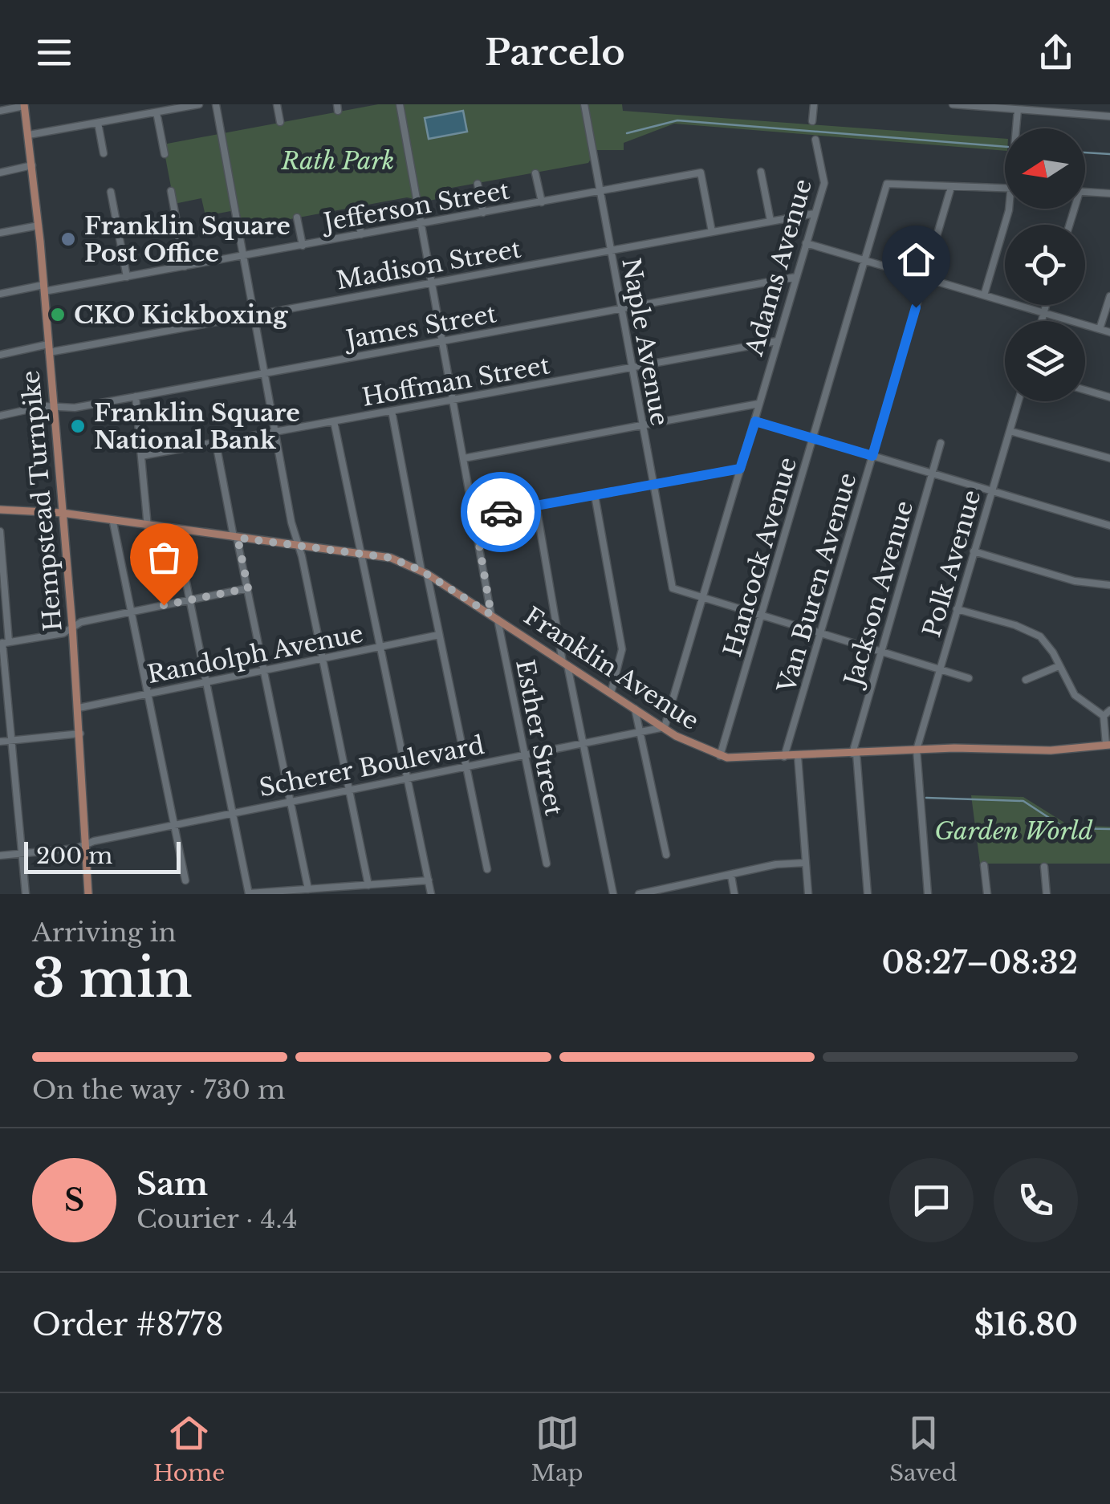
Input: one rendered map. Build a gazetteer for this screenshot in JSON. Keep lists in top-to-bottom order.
{
  "streets": {
    "main road": ["Hempstead Turnpike", "Franklin Avenue"],
    "street": [
      "Jefferson Street",
      "Madison Street",
      "Adams Avenue",
      "James Street",
      "Naple Avenue",
      "Hoffman Street",
      "Hancock Avenue",
      "Polk Avenue",
      "Van Buren Avenue",
      "Jackson Avenue",
      "Randolph Avenue",
      "Esther Street",
      "Scherer Boulevard"
    ]
  },
  "crossings": [
    ["Jefferson Street", "Madison Street"],
    ["Jefferson Street", "Naple Avenue"],
    ["Jefferson Street", "Hempstead Turnpike"],
    ["Jefferson Street", "Esther Street"],
    ["Madison Street", "Adams Avenue"],
    ["Madison Street", "Naple Avenue"],
    ["Madison Street", "Hempstead Turnpike"],
    ["Madison Street", "Esther Street"],
    ["Adams Avenue", "James Street"],
    ["Adams Avenue", "Hoffman Street"],
    ["James Street", "Naple Avenue"],
    ["James Street", "Hempstead Turnpike"],
    ["James Street", "Esther Street"],
    ["Naple Avenue", "Hoffman Street"],
    ["Hoffman Street", "Esther Street"],
    ["Hempstead Turnpike", "Randolph Avenue"],
    ["Hempstead Turnpike", "Franklin Avenue"],
    ["Hempstead Turnpike", "Scherer Boulevard"],
    ["Hancock Avenue", "Van Buren Avenue"],
    ["Hancock Avenue", "Franklin Avenue"],
    ["Polk Avenue", "Franklin Avenue"],
    ["Van Buren Avenue", "Franklin Avenue"],
    ["Jackson Avenue", "Franklin Avenue"],
    ["Franklin Avenue", "Esther Street"],
    ["Franklin Avenue", "Scherer Boulevard"],
    ["Esther Street", "Scherer Boulevard"]
  ],
  "parks": ["Rath Park", "Garden World"],
  "places": ["Franklin Square Post Office", "CKO Kickboxing", "Franklin Square National Bank"],
  "scale_bar": "200 m",
  "north": "left",
  "page": {
    "header": "Parcelo",
    "scale": "200 m",
    "heading": ["3 min", "Arriving in", "08:27–08:32"],
    "panel": [
      "Sam",
      "Courier · 4.4",
      "Order #8778",
      "$16.80"
    ],
    "bar": "On the way · 730 m",
    "round": "S",
    "tabs": ["Home", "Map", "Saved"]
  }
}
